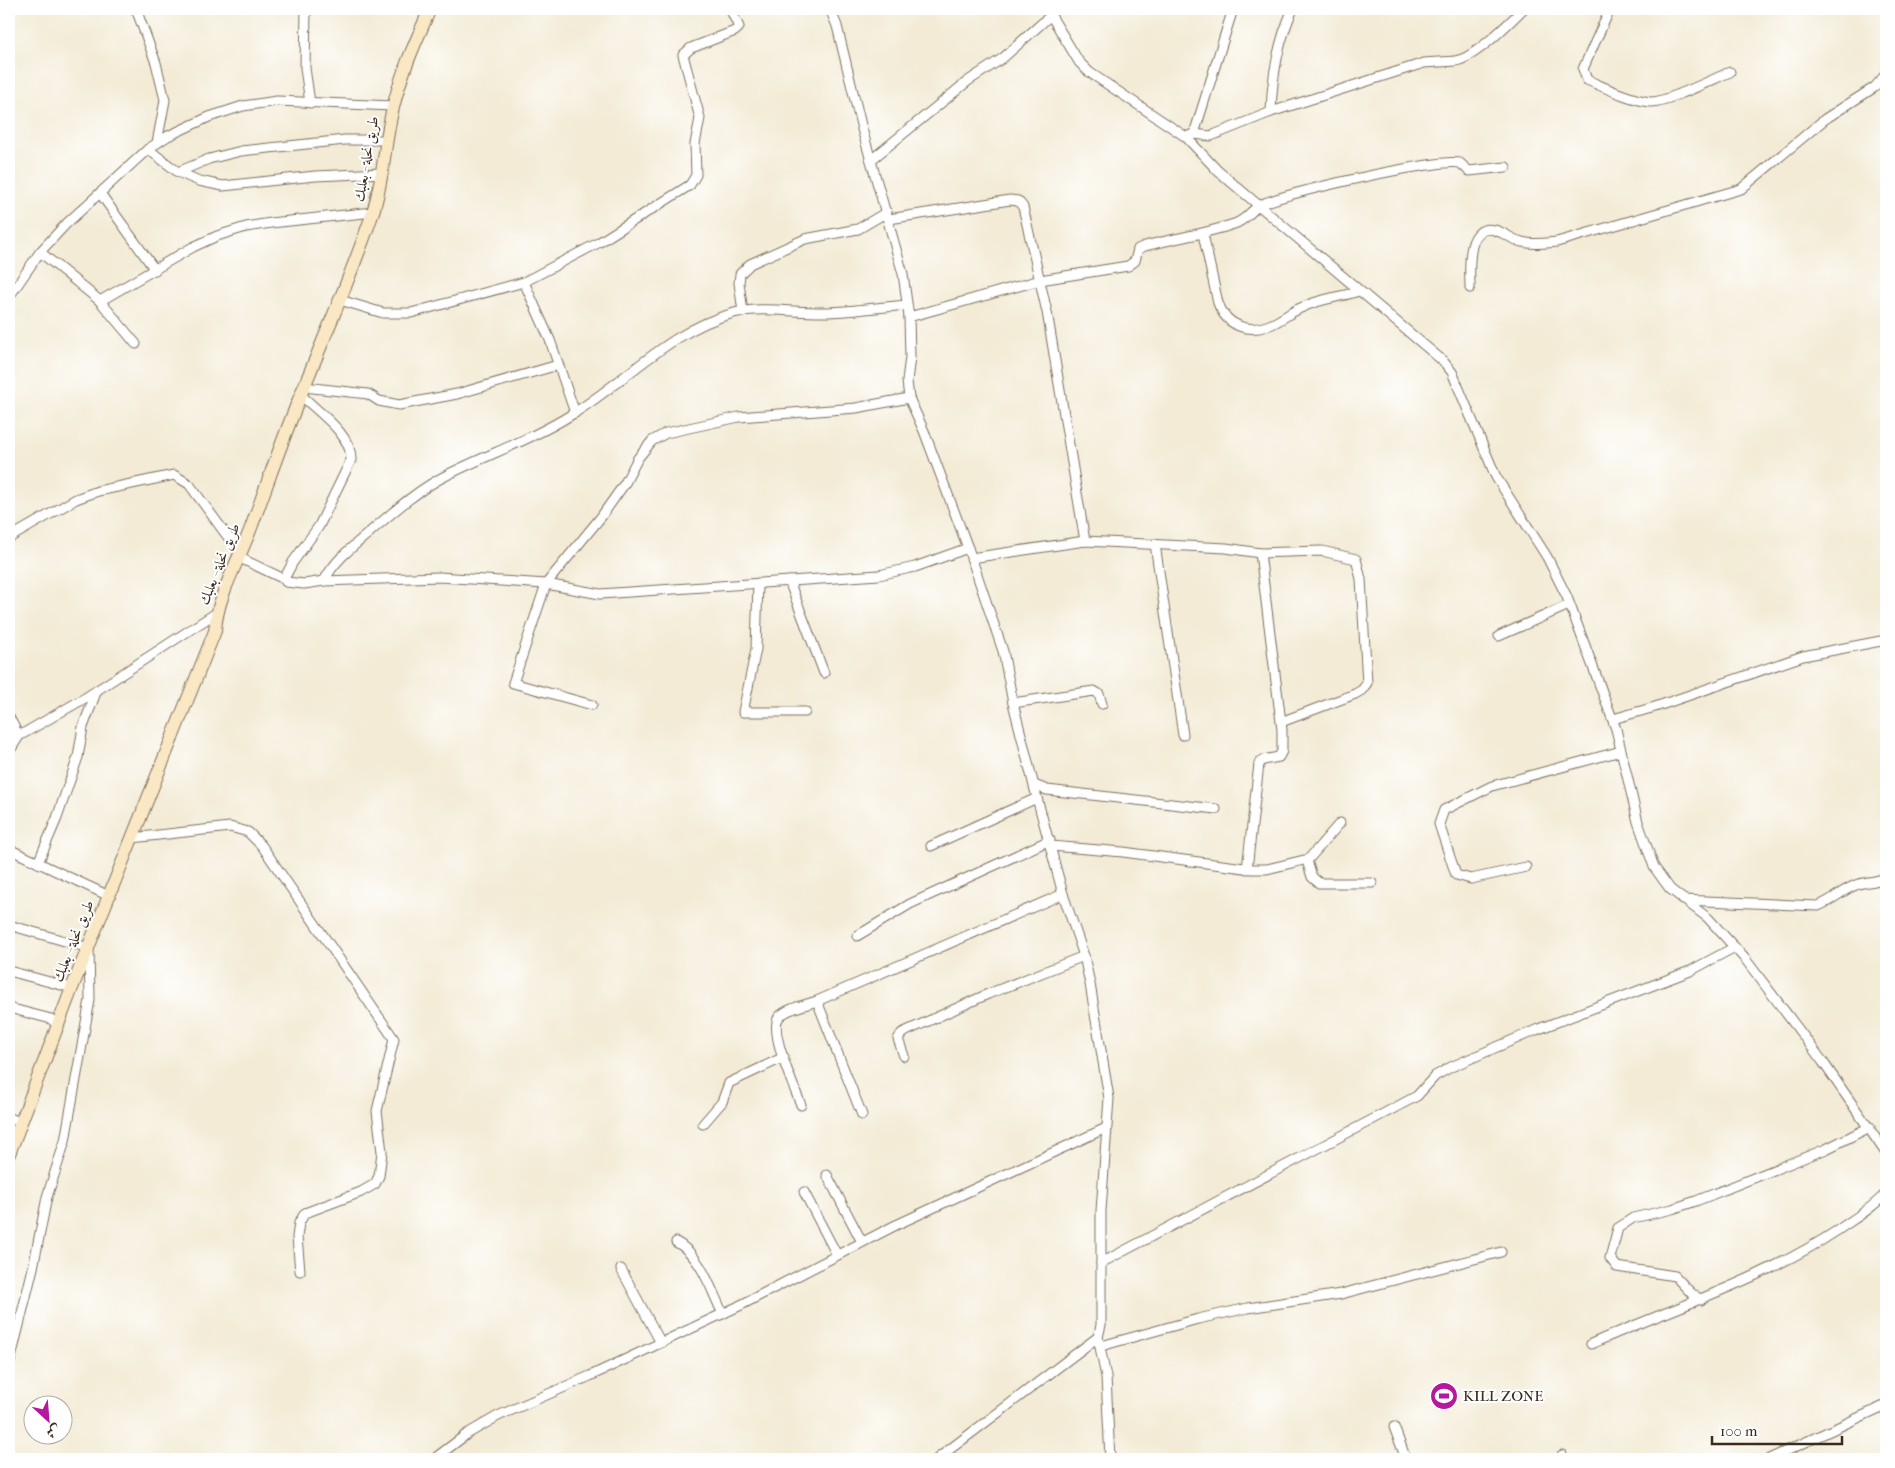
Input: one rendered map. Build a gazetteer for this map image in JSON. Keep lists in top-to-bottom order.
{
  "streets": {
    "street": ["طريق نحلة - بعلبك"]
  },
  "places": {
    "sports": ["KILL ZONE"]
  },
  "scale_bar": "100 m",
  "north": "bottom right"
}
